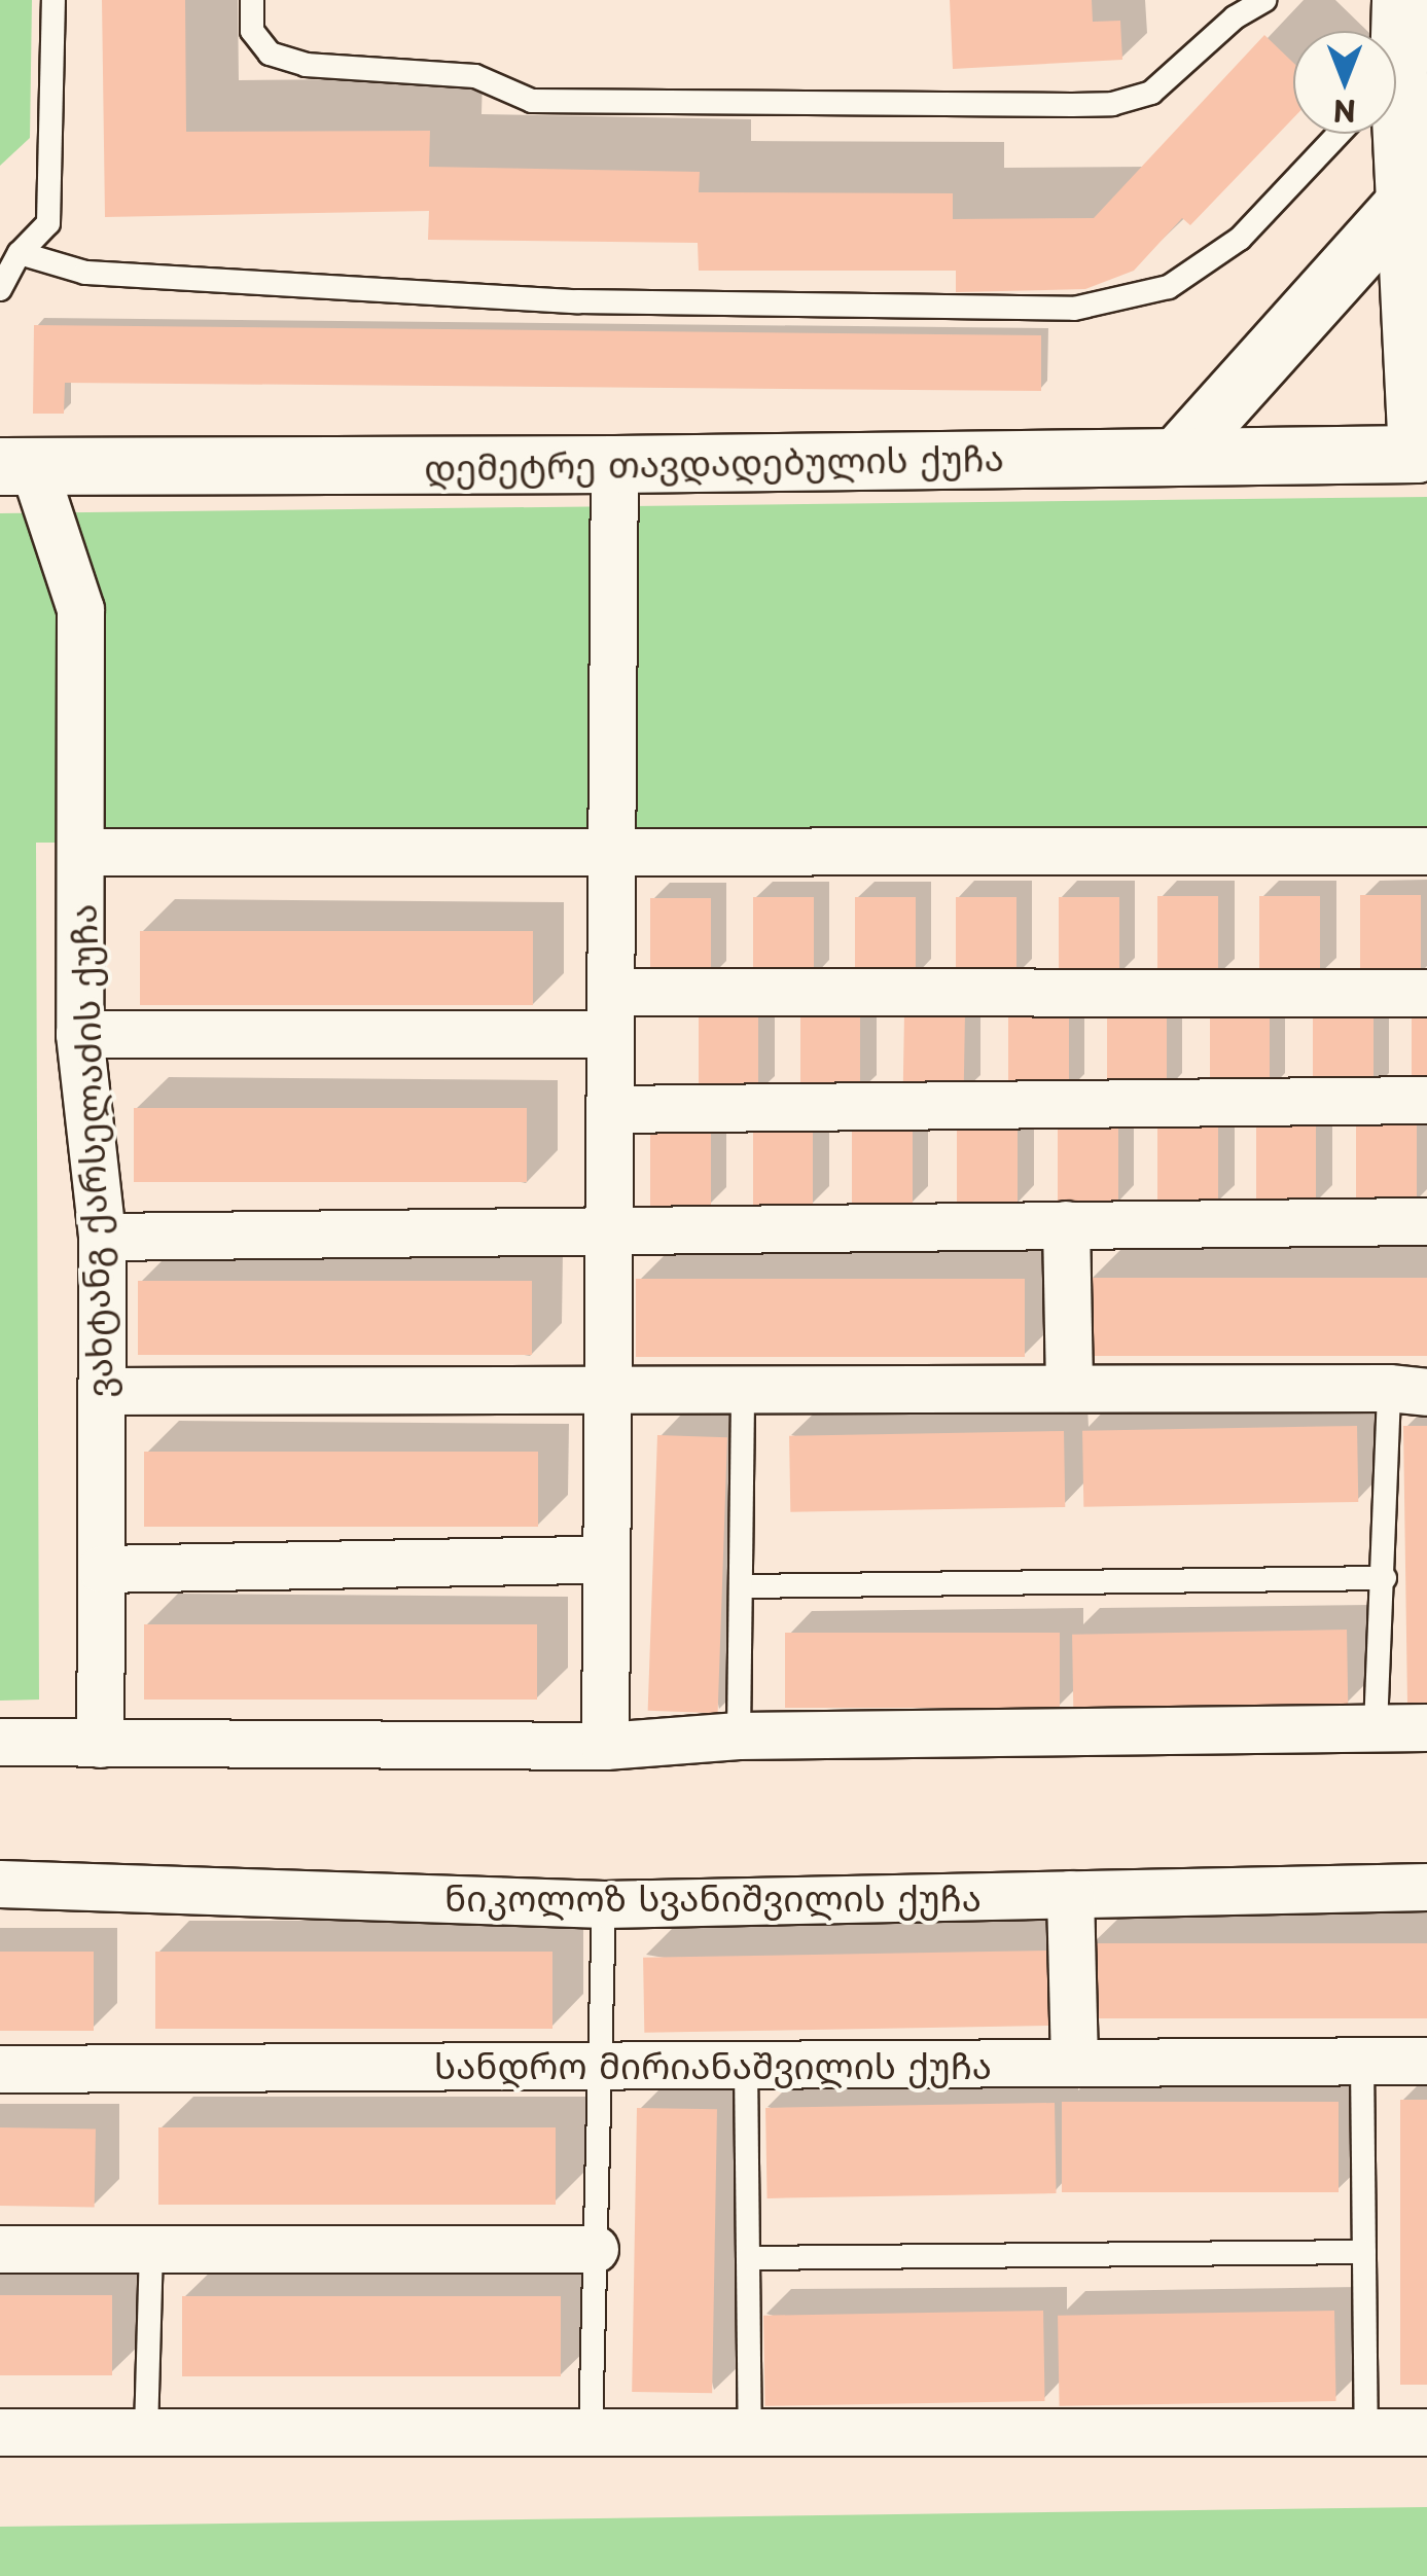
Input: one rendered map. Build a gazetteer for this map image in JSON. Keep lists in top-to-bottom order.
{
  "streets": {
    "street": [
      "დემეტრე თავდადებულის ქუჩა",
      "ვახტანგ ქარსელაძის ქუჩა",
      "ნიკოლოზ სვანიშვილის ქუჩა",
      "სანდრო მირიანაშვილის ქუჩა"
    ]
  },
  "crossings": [
    ["დემეტრე თავდადებულის ქუჩა", "ვახტანგ ქარსელაძის ქუჩა"]
  ],
  "north": "bottom"
}
